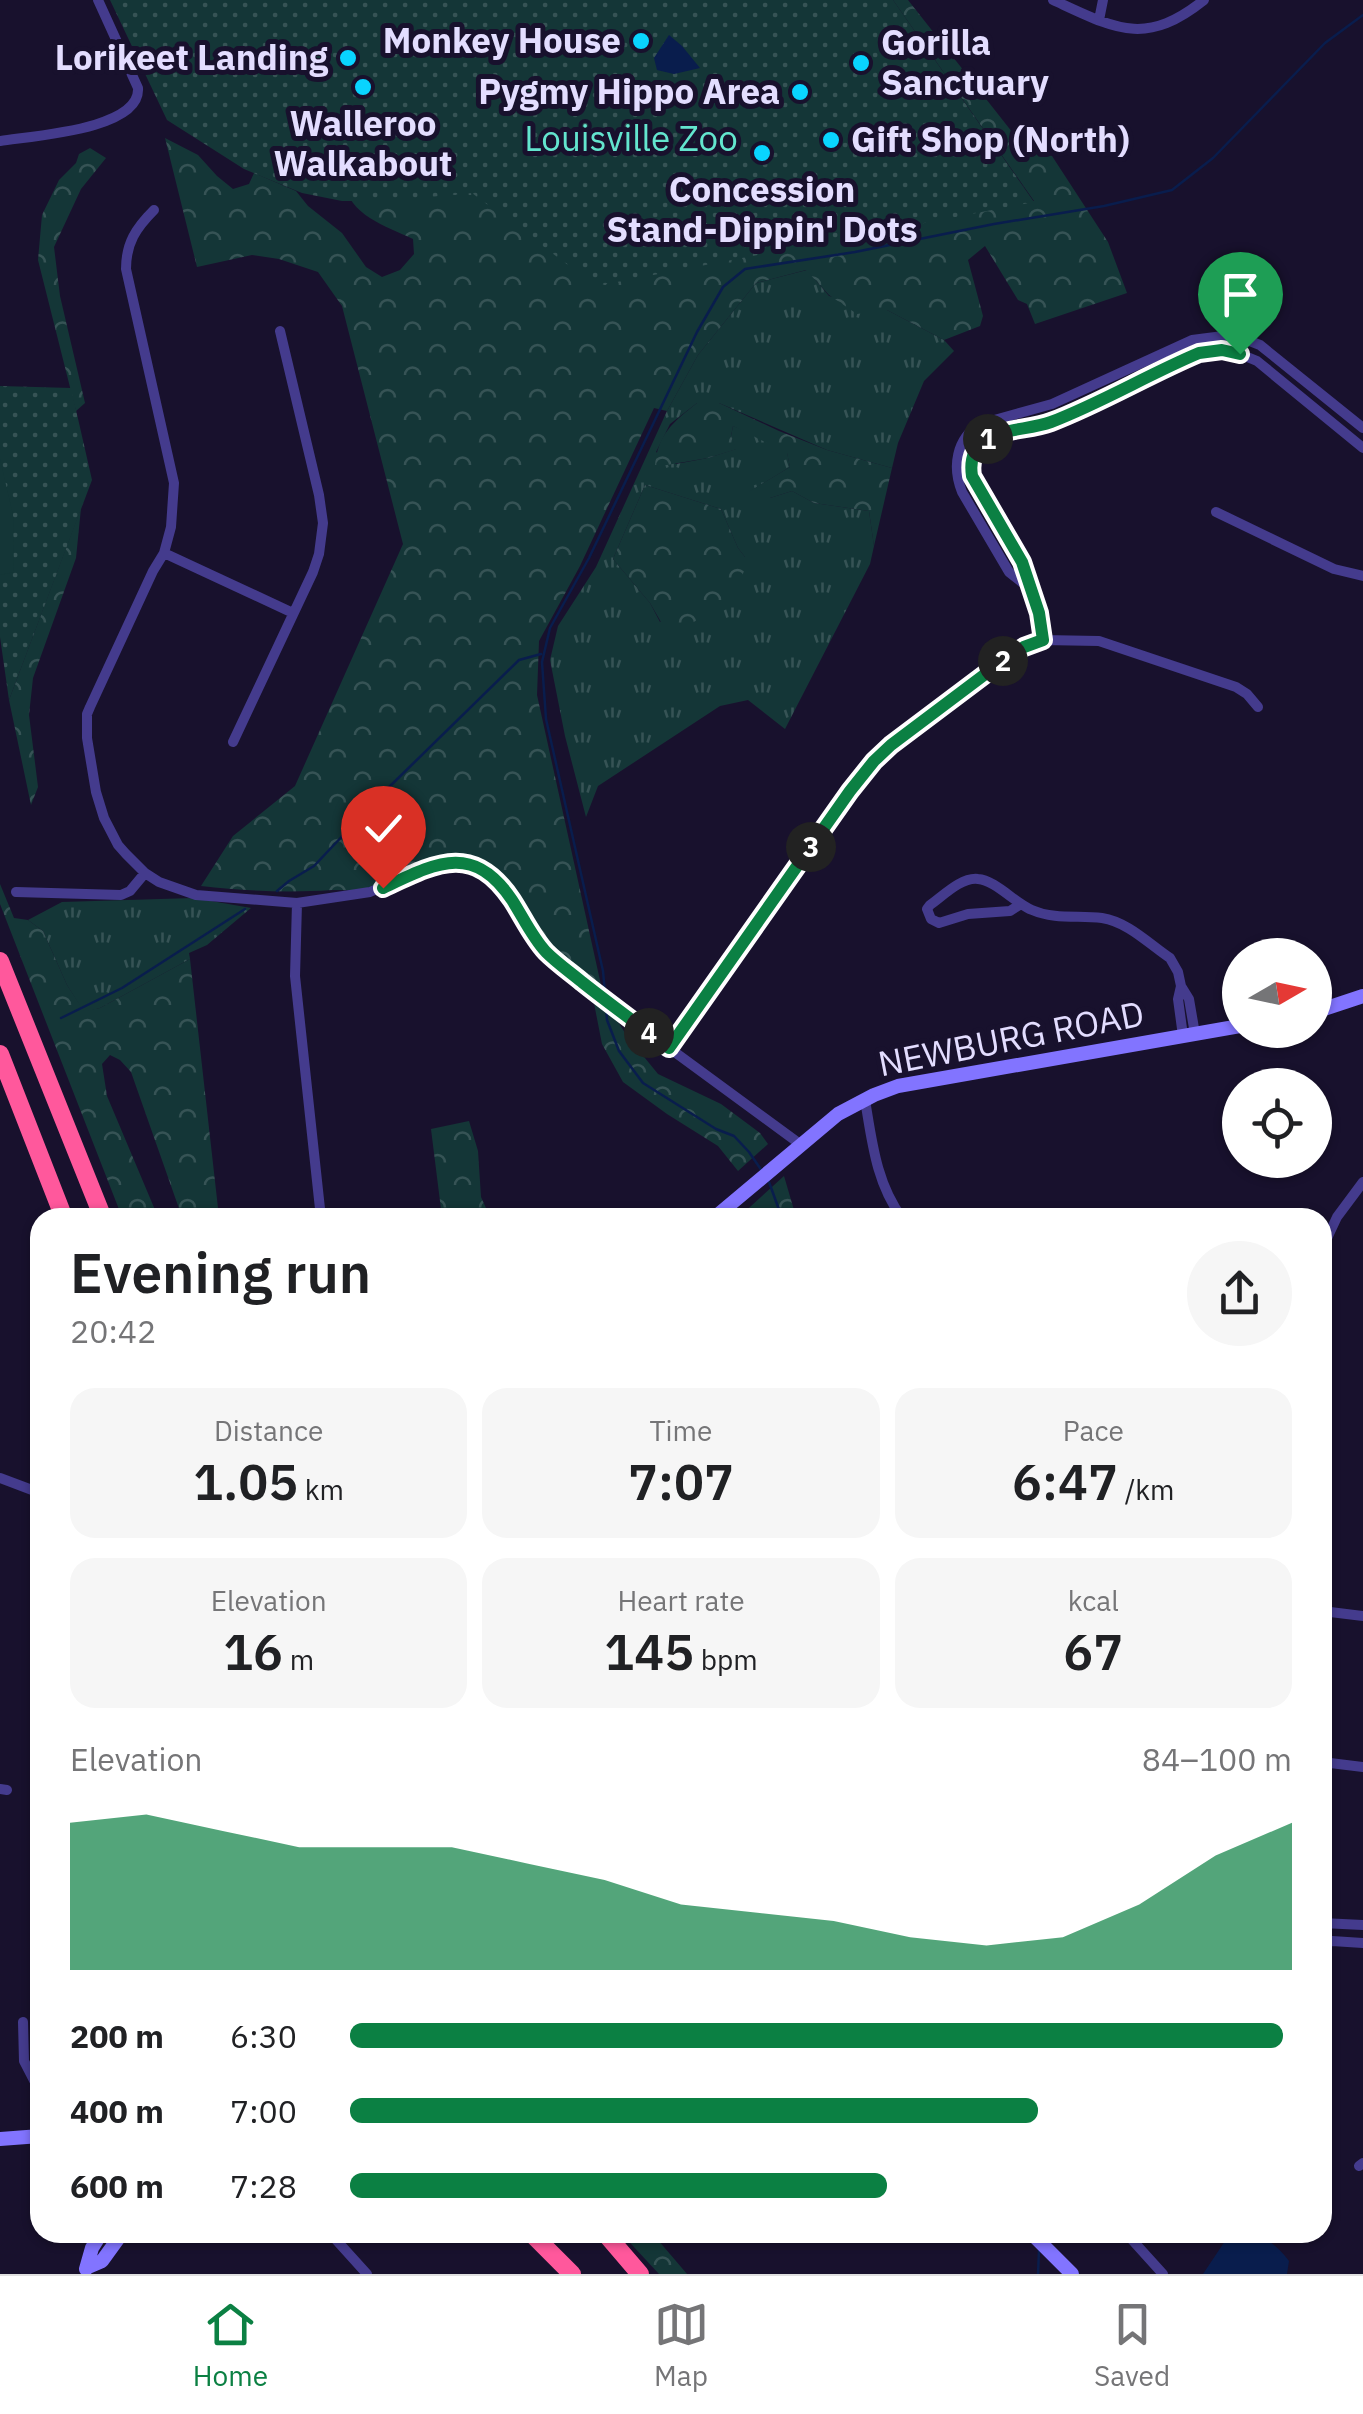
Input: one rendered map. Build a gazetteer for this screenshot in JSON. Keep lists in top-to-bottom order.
{
  "streets": {
    "main road": ["NEWBURG ROAD"]
  },
  "parks": ["Louisville Zoo"],
  "places": [
    "Monkey House",
    "Lorikeet Landing",
    "Gorilla Sanctuary",
    "Walleroo Walkabout",
    "Pygmy Hippo Area",
    "Gift Shop (North)",
    "Concession Stand-Dippin' Dots"
  ],
  "north": "right",
  "page": {
    "pins": [
      "1",
      "2",
      "3",
      "4"
    ],
    "heading": ["Evening run", "20:42"],
    "stats": [
      ["Distance", "1.05 km"],
      ["Time", "7:07"],
      ["Pace", "6:47 /km"],
      ["Elevation", "16 m"],
      ["Heart rate", "145 bpm"],
      ["kcal", "67"]
    ],
    "chart": ["Elevation", "84–100 m"],
    "list": [
      {
        "name": "200 m",
        "note": "6:30"
      },
      {
        "name": "400 m",
        "note": "7:00"
      },
      {
        "name": "600 m",
        "note": "7:28"
      }
    ],
    "tabs": ["Home", "Map", "Saved"]
  }
}
